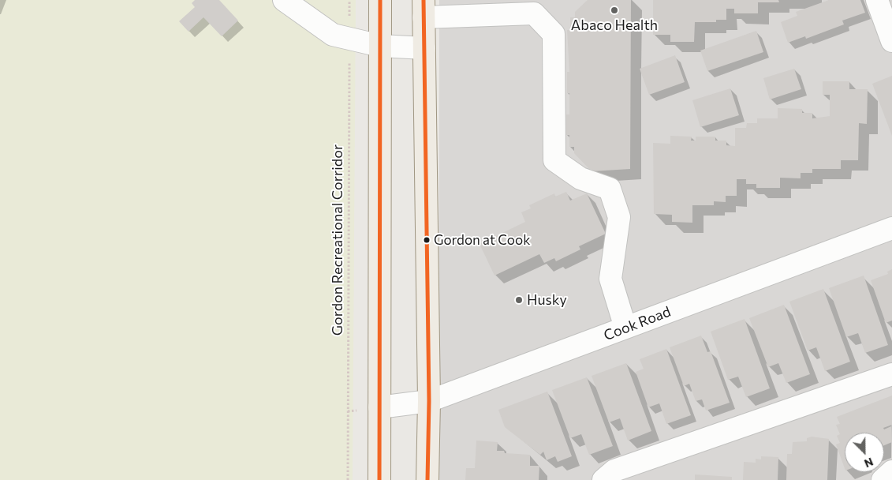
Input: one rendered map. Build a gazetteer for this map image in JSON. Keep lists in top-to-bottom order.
{
  "streets": {
    "street": ["Cook Road"],
    "path": ["Gordon Recreational Corridor"]
  },
  "places": ["Abaco Health", "Gordon at Cook", "Husky"],
  "north": "bottom right"
}
